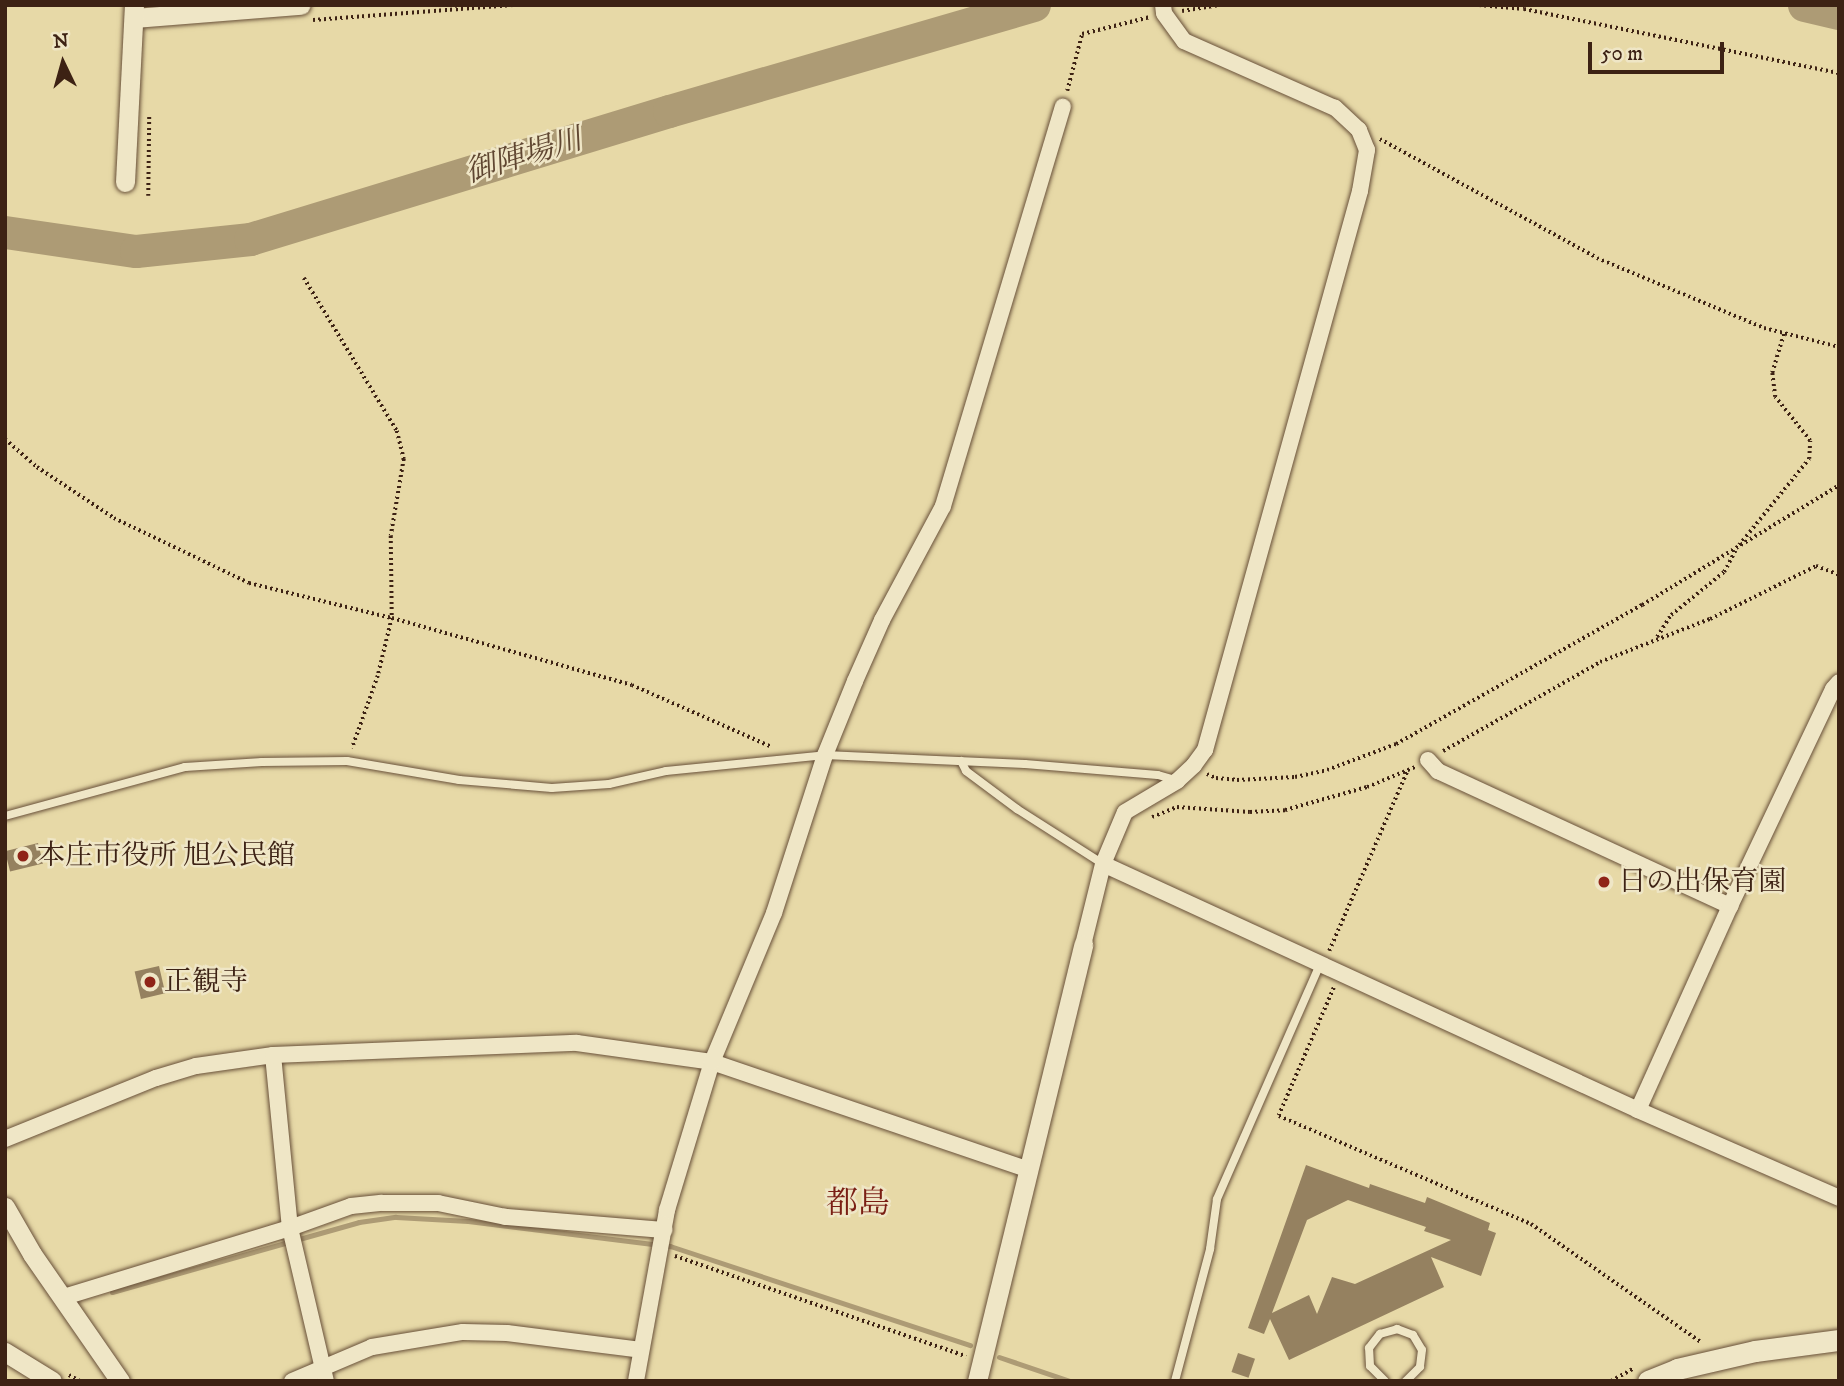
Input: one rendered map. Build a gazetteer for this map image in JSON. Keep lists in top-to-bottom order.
{
  "districts": ["都島"],
  "water": ["御陣場川"],
  "places": ["本庄市役所 旭公民館", "日の出保育園", "正観寺"],
  "scale_bar": "50 m",
  "north": "top"
}
